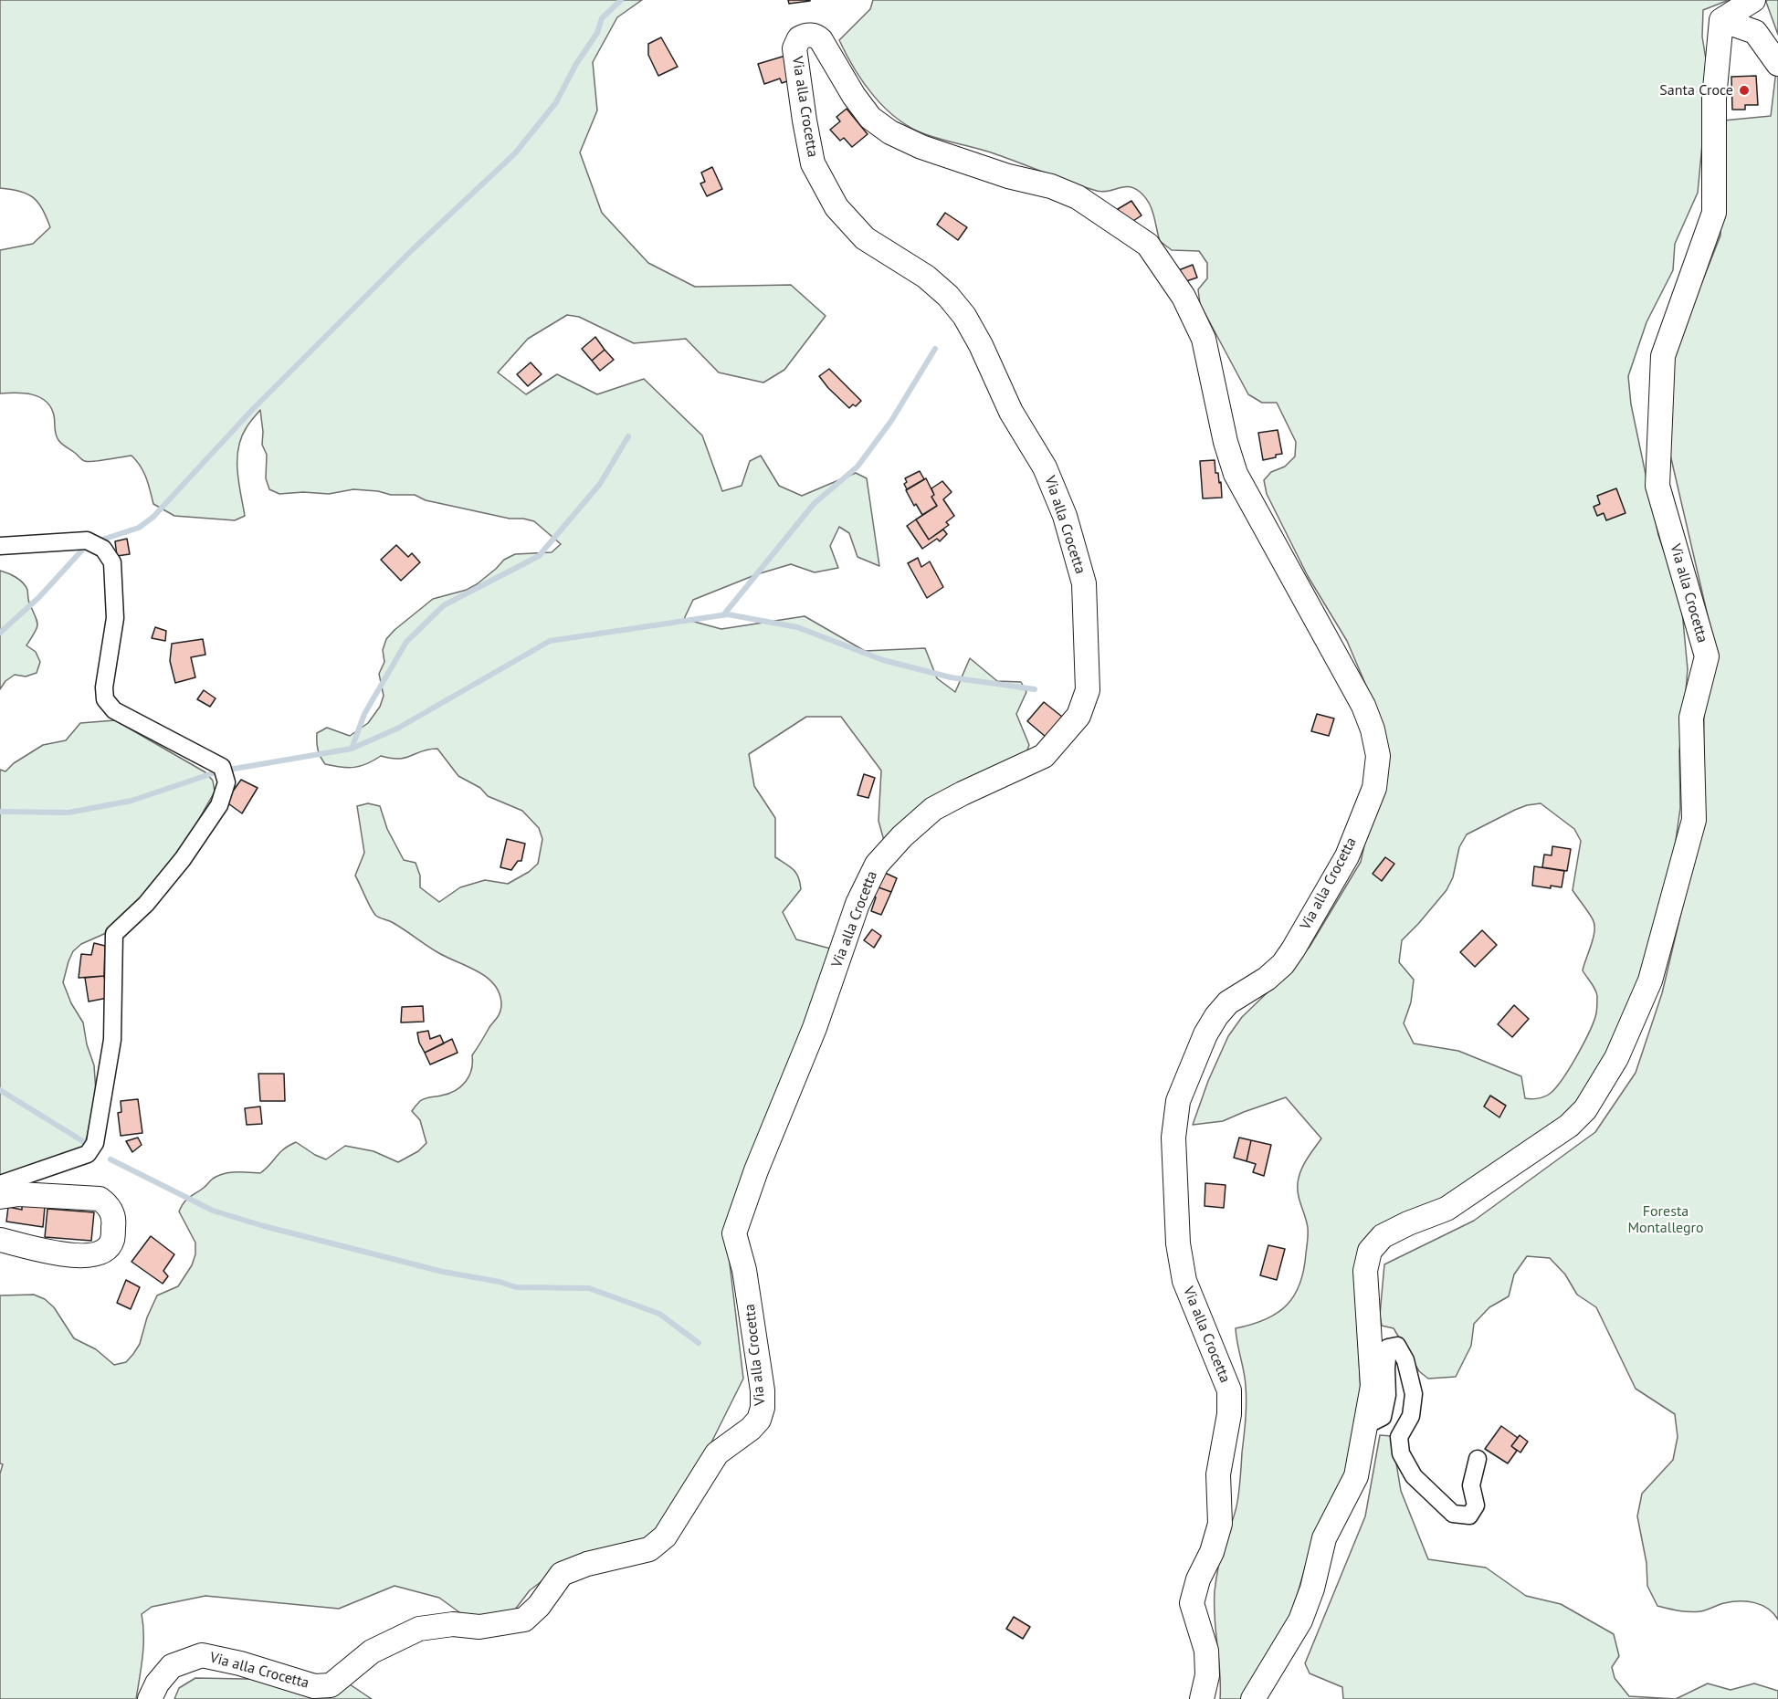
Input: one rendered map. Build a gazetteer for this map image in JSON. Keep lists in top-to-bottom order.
{
  "streets": {
    "street": ["Via alla Crocetta"]
  },
  "parks": ["Foresta Montallegro"],
  "places": ["Santa Croce"]
}
